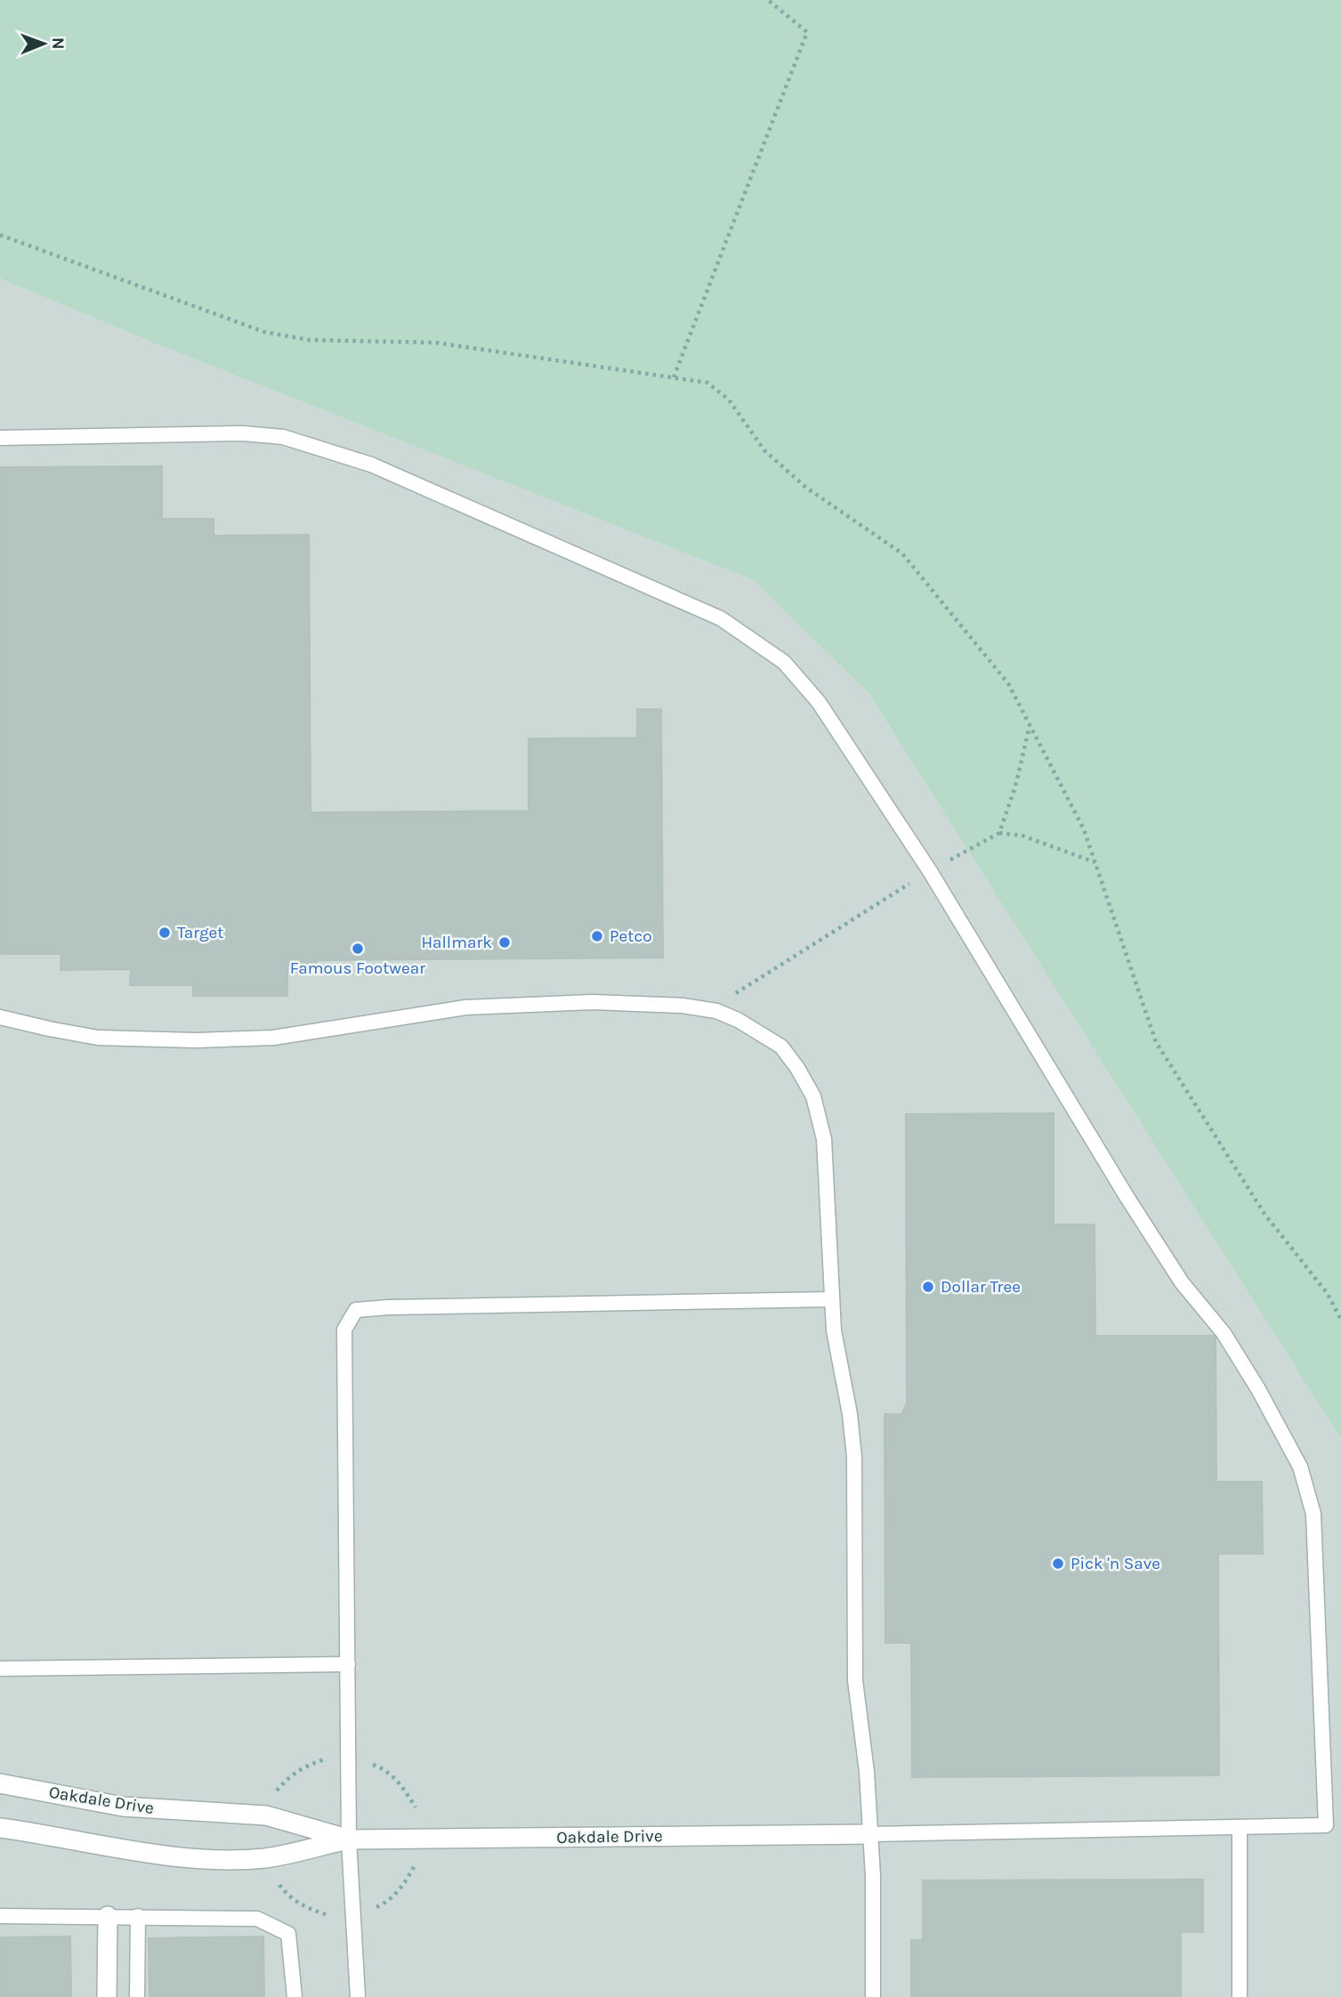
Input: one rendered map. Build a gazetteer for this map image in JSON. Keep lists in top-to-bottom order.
{
  "streets": {
    "street": ["Oakdale Drive"]
  },
  "places": [
    "Target",
    "Petco",
    "Hallmark",
    "Famous Footwear",
    "Dollar Tree",
    "Pick 'n Save"
  ],
  "north": "right"
}
